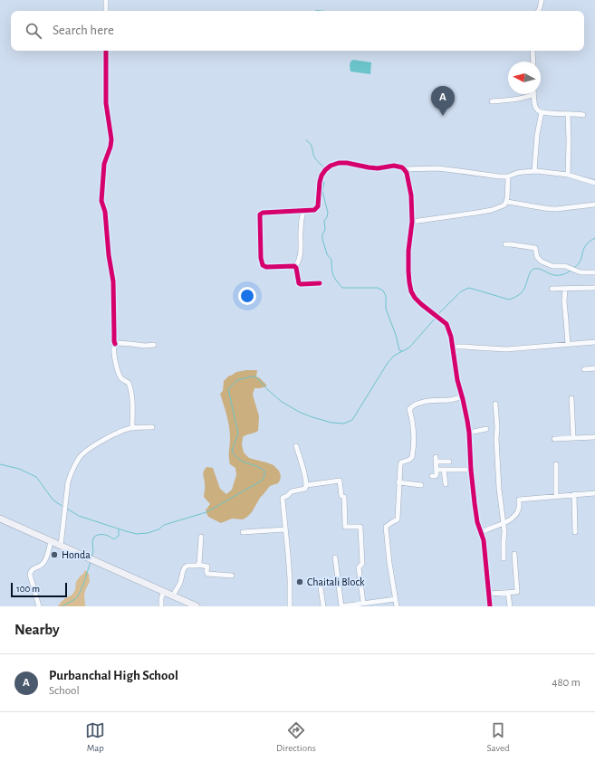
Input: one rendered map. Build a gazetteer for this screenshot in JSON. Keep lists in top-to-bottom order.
{
  "places": ["Honda", "Chaitali Block"],
  "scale_bar": "100 m",
  "north": "left",
  "page": {
    "search": "Search here",
    "pins": "A",
    "scale": "100 m",
    "heading": "Nearby",
    "list": [
      {
        "mark": "A",
        "name": "Purbanchal High School",
        "note": "School",
        "value": "480 m"
      }
    ],
    "nav": ["Map", "Directions", "Saved"]
  }
}
